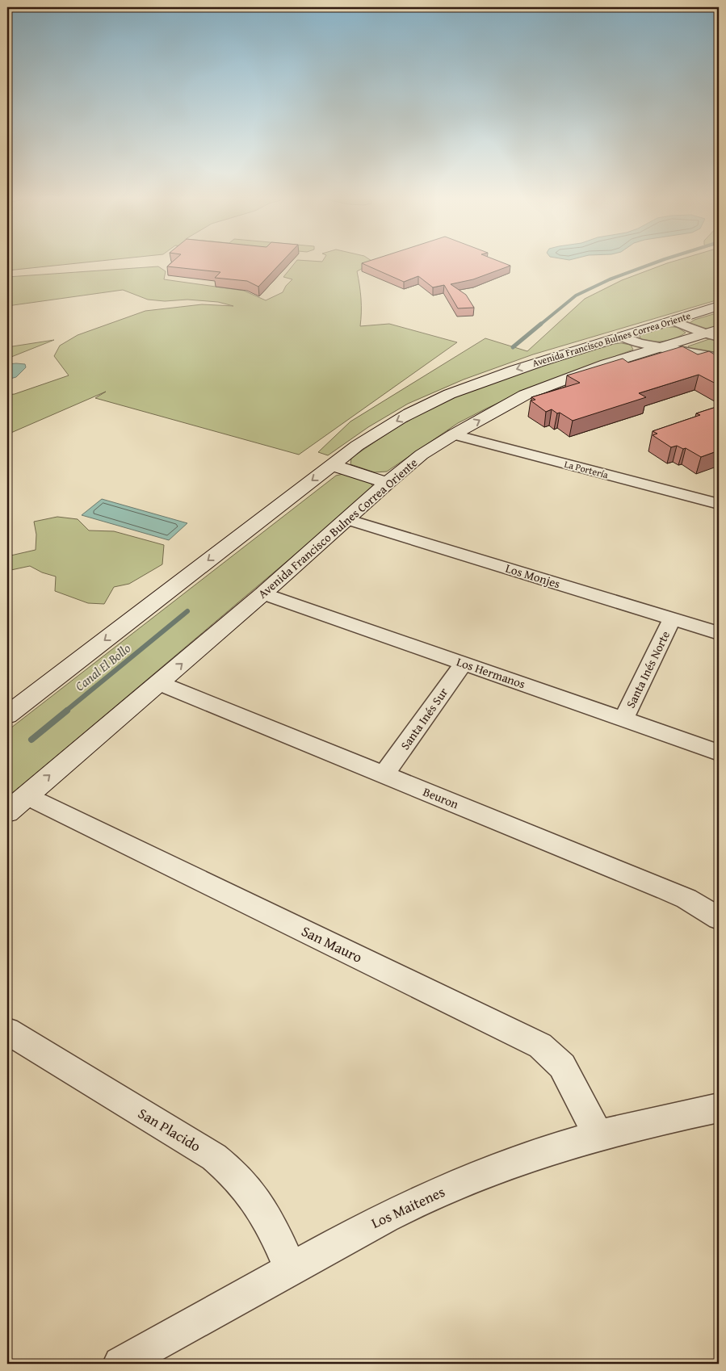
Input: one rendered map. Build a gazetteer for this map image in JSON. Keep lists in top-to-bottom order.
{
  "streets": {
    "street": [
      "Avenida Francisco Bulnes Correa Oriente",
      "La Portería",
      "Los Monjes",
      "Santa Inés Norte",
      "Los Hermanos",
      "Santa Inés Sur",
      "Beuron",
      "San Mauro",
      "San Placido",
      "Los Maitenes"
    ]
  },
  "crossings": [
    ["Avenida Francisco Bulnes Correa Oriente", "La Portería"],
    ["Avenida Francisco Bulnes Correa Oriente", "Los Monjes"],
    ["Avenida Francisco Bulnes Correa Oriente", "Los Hermanos"],
    ["Avenida Francisco Bulnes Correa Oriente", "Beuron"],
    ["Avenida Francisco Bulnes Correa Oriente", "San Mauro"],
    ["Los Monjes", "Santa Inés Norte"],
    ["Santa Inés Norte", "Los Hermanos"],
    ["Los Hermanos", "Santa Inés Sur"],
    ["Santa Inés Sur", "Beuron"],
    ["San Mauro", "Los Maitenes"],
    ["San Placido", "Los Maitenes"]
  ],
  "water": ["Canal El Bollo"]
}
